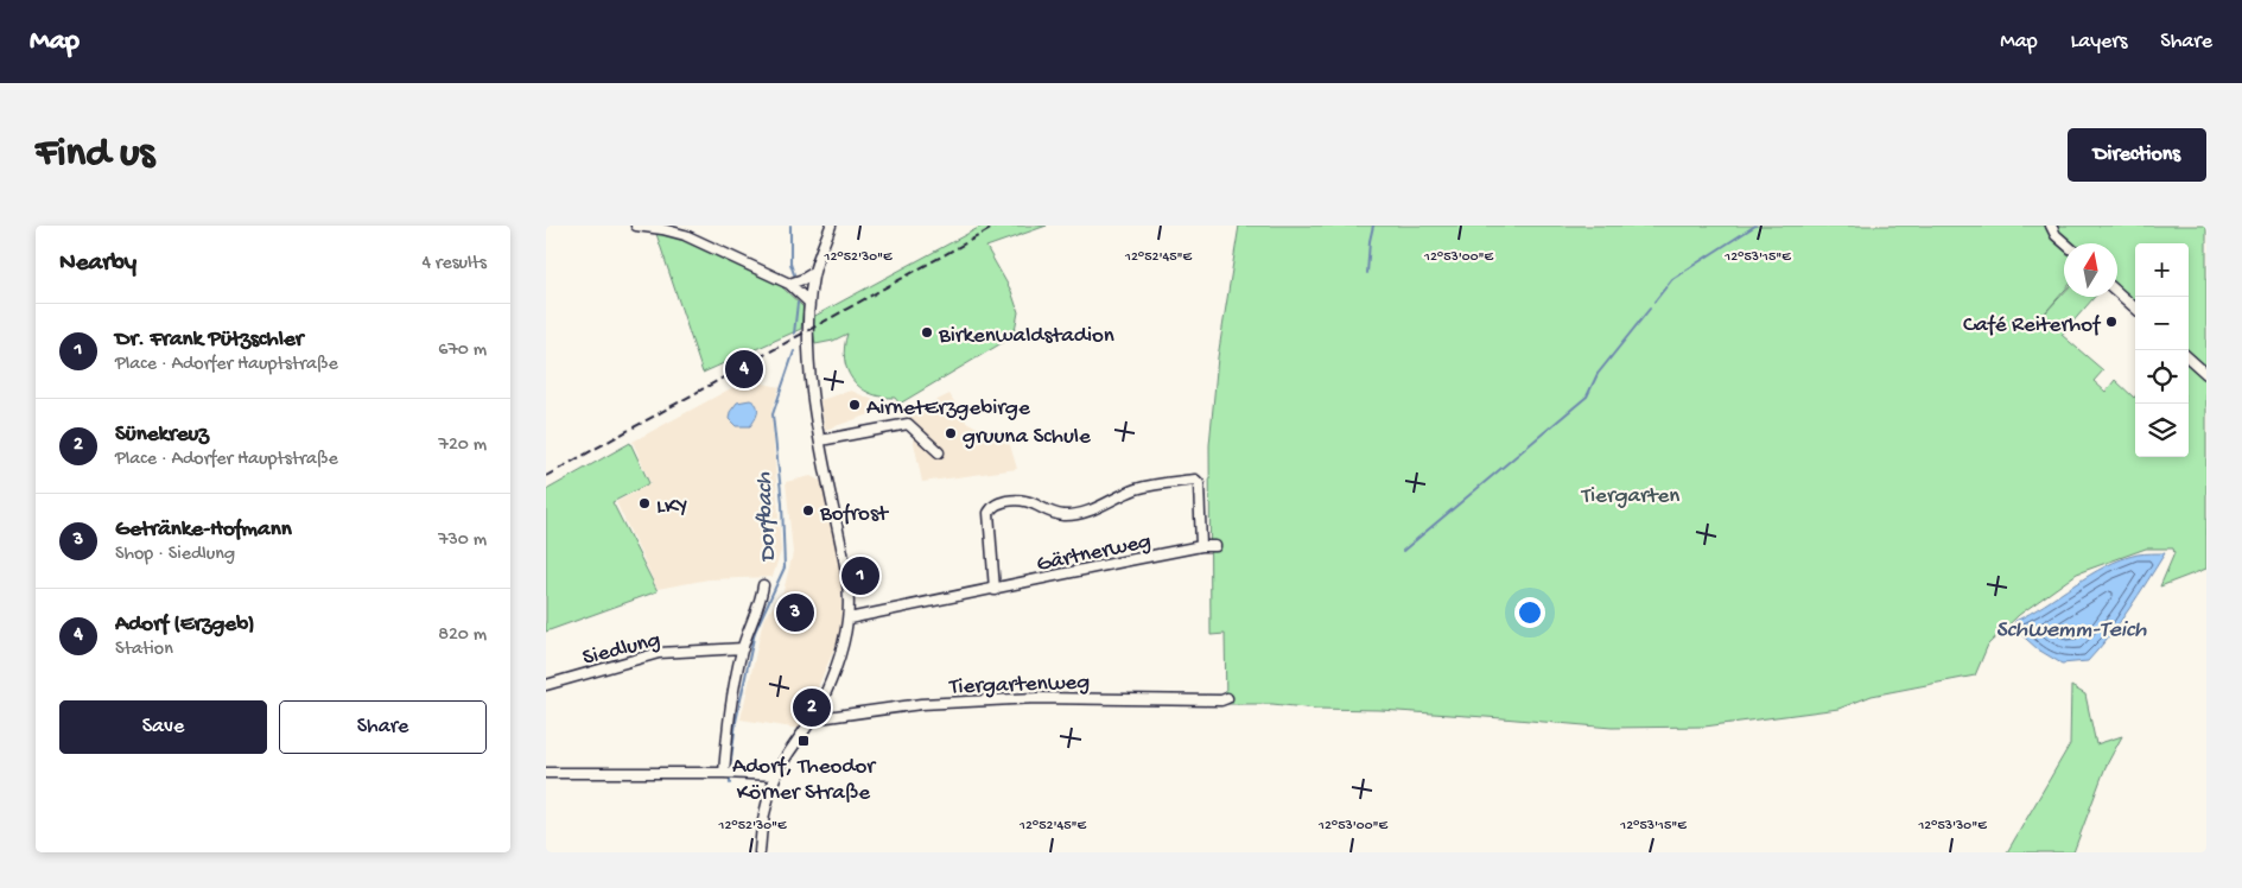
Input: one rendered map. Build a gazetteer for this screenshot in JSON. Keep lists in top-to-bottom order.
{
  "streets": {
    "street": ["Gärtnerweg", "Siedlung", "Tiergartenweg"]
  },
  "water": ["Dorfbach", "Schwemm-Teich"],
  "parks": ["Tiergarten"],
  "places": {
    "other": [
      "Café Reiterhof",
      "Birkenwaldstadion",
      "AirnetErzgebirge",
      "gruuna Schule",
      "LKY",
      "Bofrost"
    ],
    "transit": ["Adorf, Theodor Körner Straße"]
  },
  "north": "top",
  "page": {
    "header": "Map",
    "nav": ["Map", "Layers", "Share"],
    "buttons": [
      "Directions",
      ["Save", "Share"]
    ],
    "title": "Find us",
    "heading": ["Nearby", "4 results"],
    "map_buttons": ["+", "−"],
    "list": [
      {
        "mark": "1",
        "name": "Dr. Frank Pützschler",
        "note": "Place · Adorfer Hauptstraße",
        "value": "670 m"
      },
      {
        "mark": "2",
        "name": "Sünekreuz",
        "note": "Place · Adorfer Hauptstraße",
        "value": "720 m"
      },
      {
        "mark": "3",
        "name": "Getränke-Hofmann",
        "note": "Shop · Siedlung",
        "value": "730 m"
      },
      {
        "mark": "4",
        "name": "Adorf (Erzgeb)",
        "note": "Station",
        "value": "820 m"
      }
    ],
    "pins": [
      "4",
      "1",
      "3",
      "2"
    ]
  },
  "coordinates": [
    "12°52'30\"E",
    "12°52'45\"E",
    "12°53'00\"E",
    "12°53'15\"E",
    "12°53'30\"E"
  ]
}
